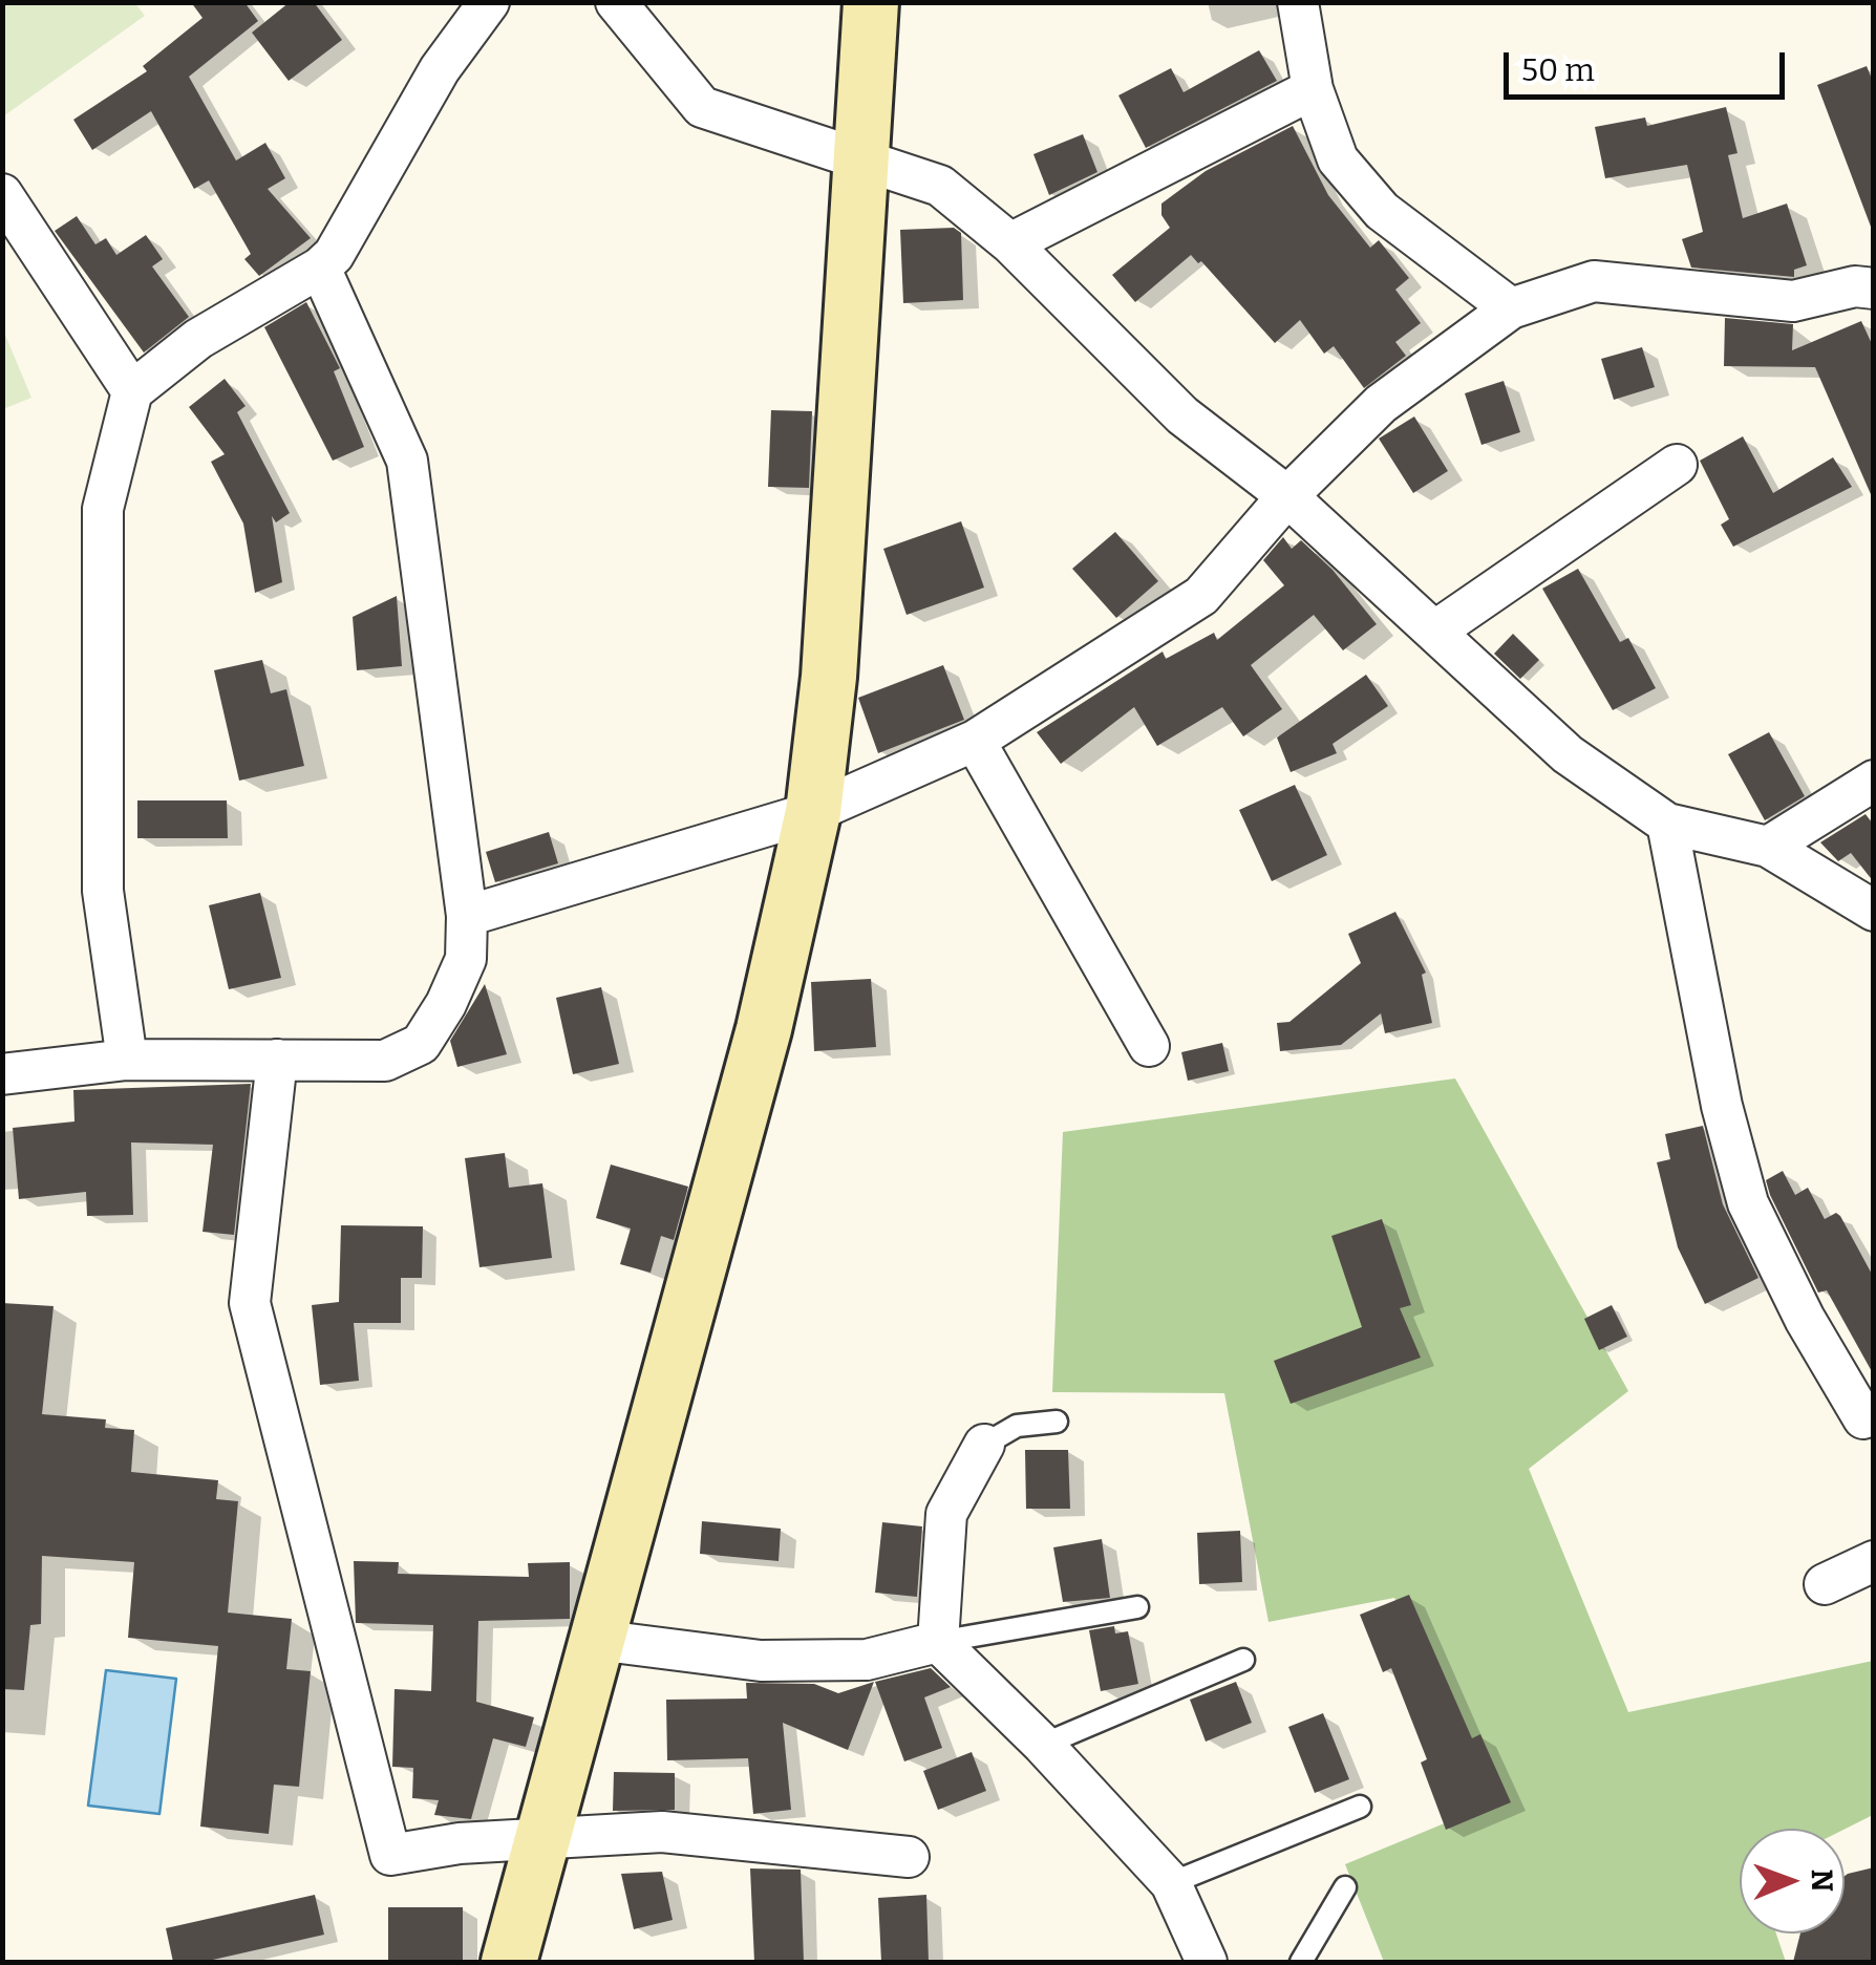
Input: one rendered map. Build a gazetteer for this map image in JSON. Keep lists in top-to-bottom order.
{
  "scale_bar": "50 m",
  "north": "right"
}
